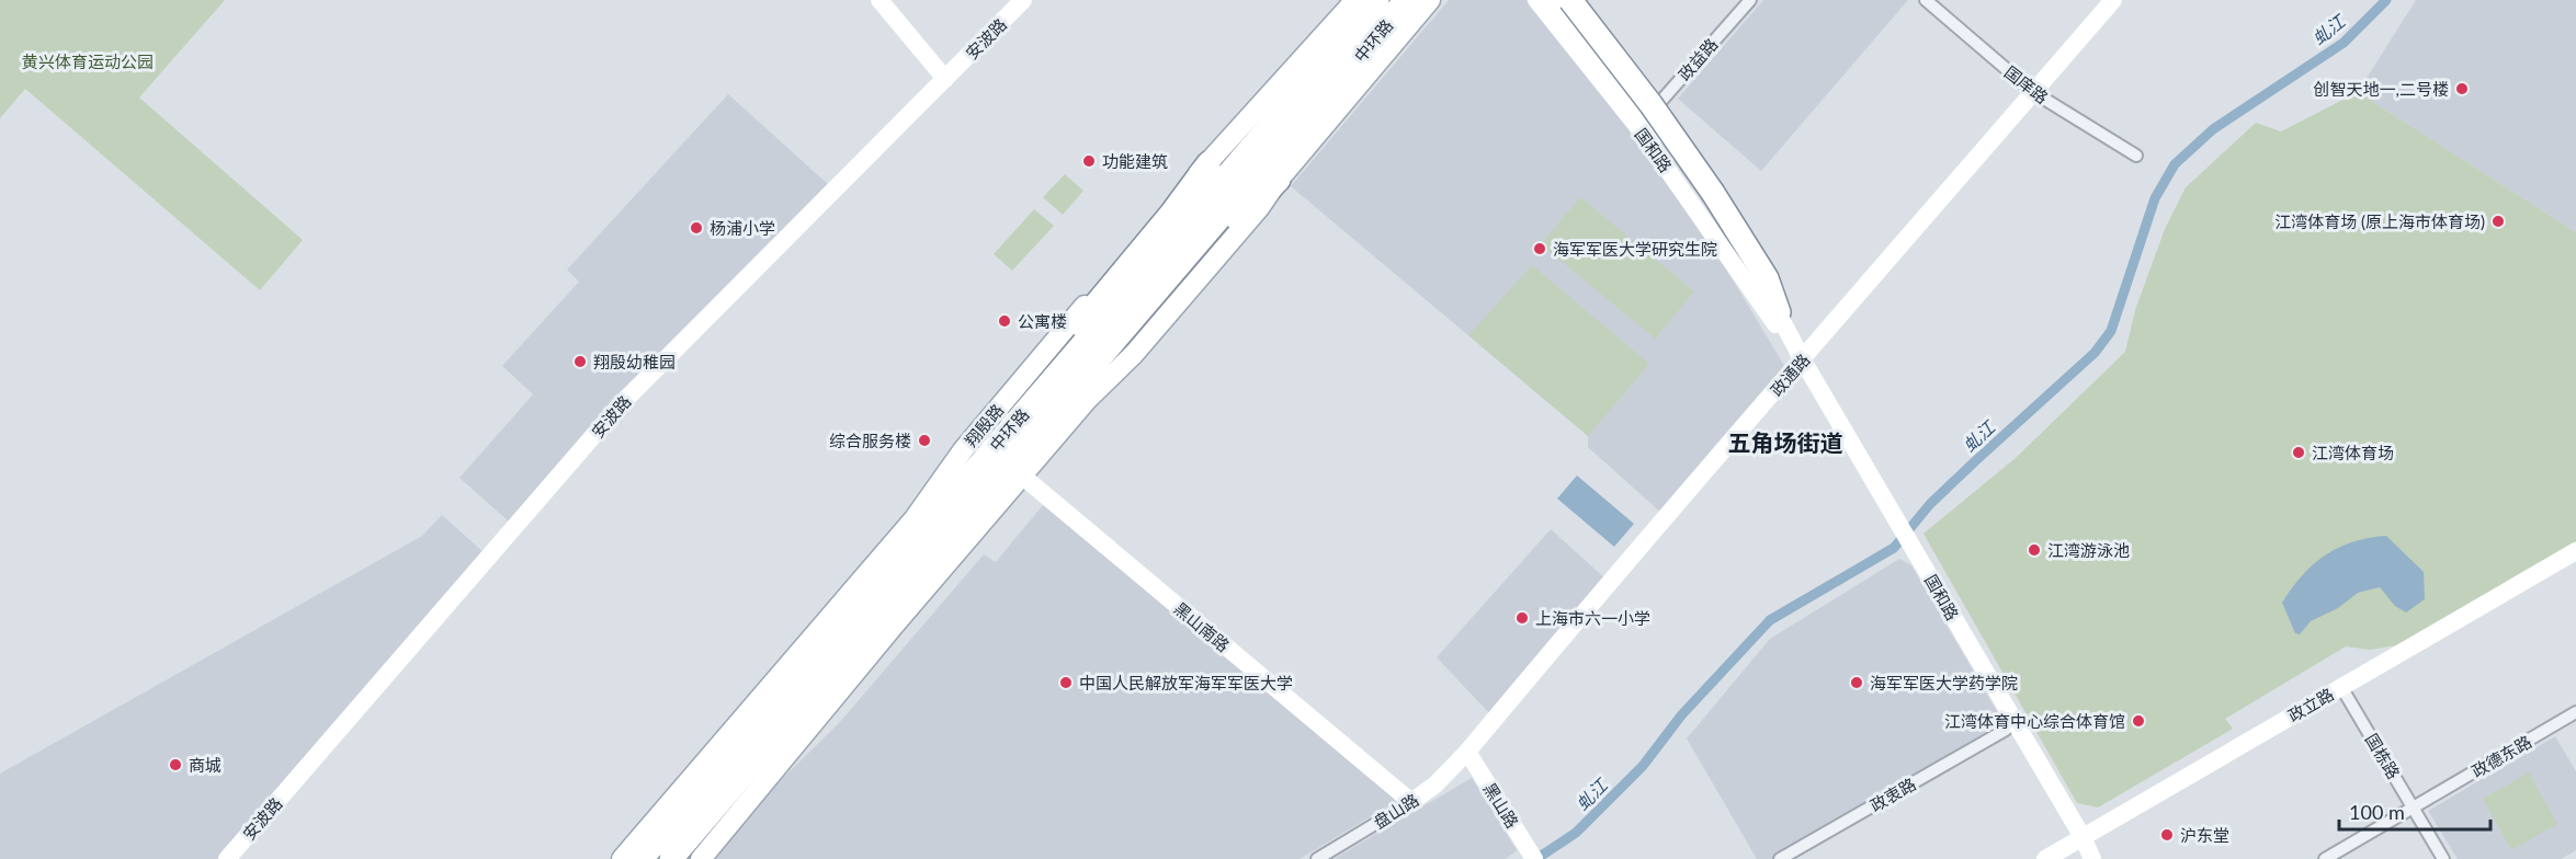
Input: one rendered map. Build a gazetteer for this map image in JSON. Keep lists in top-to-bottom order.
{
  "streets": {
    "highway": ["中环路"],
    "main road": ["翔殷路"],
    "street": [
      "安波路",
      "政益路",
      "国庠路",
      "国和路",
      "政通路",
      "黑山南路",
      "政立路",
      "国栋路",
      "政德东路",
      "政衷路",
      "黑山路",
      "盘山路"
    ]
  },
  "crossings": [
    ["政益路", "国和路"],
    ["国庠路", "政通路"],
    ["国和路", "政通路"],
    ["国和路", "政立路"],
    ["政通路", "黑山路"],
    ["政通路", "盘山路"],
    ["黑山南路", "盘山路"],
    ["政立路", "国栋路"],
    ["国栋路", "政德东路"],
    ["黑山路", "盘山路"]
  ],
  "districts": ["五角场街道"],
  "water": ["虬江"],
  "parks": ["黄兴体育运动公园"],
  "places": [
    "创智天地一,二号楼",
    "功能建筑",
    "江湾体育场 (原上海市体育场)",
    "杨浦小学",
    "海军军医大学研究生院",
    "公寓楼",
    "翔殷幼稚园",
    "综合服务楼",
    "江湾体育场",
    "江湾游泳池",
    "上海市六一小学",
    "中国人民解放军海军军医大学",
    "海军军医大学药学院",
    "江湾体育中心综合体育馆",
    "商城",
    "沪东堂"
  ],
  "scale_bar": "100 m"
}
